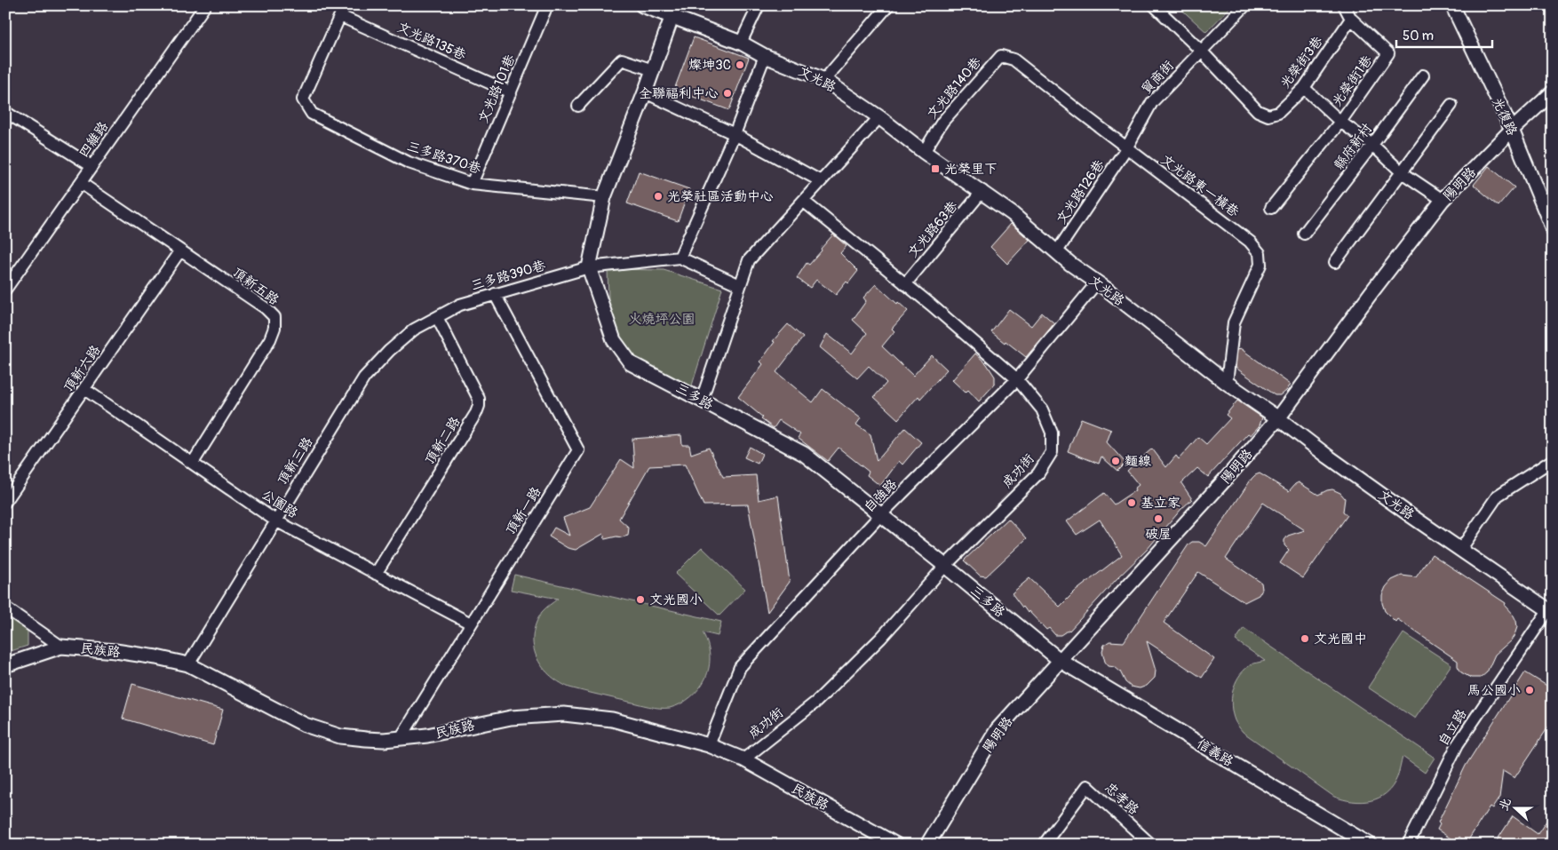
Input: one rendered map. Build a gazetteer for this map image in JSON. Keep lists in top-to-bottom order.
{
  "streets": {
    "street": [
      "文光路135巷",
      "光榮街3巷",
      "貿商街",
      "文光路",
      "光榮街1巷",
      "文光路140巷",
      "文光路101巷",
      "光復路",
      "四維路",
      "縣府新村",
      "三多路370巷",
      "陽明路",
      "文光路東一橫巷",
      "文光路126巷",
      "文光路63巷",
      "三多路390巷",
      "頂新五路",
      "頂新六路",
      "三多路",
      "頂新二路",
      "頂新三路",
      "成功街",
      "自強路",
      "公園路",
      "頂新一路",
      "民族路",
      "自立路",
      "信義路",
      "忠孝路"
    ]
  },
  "crossings": [
    ["文光路135巷", "文光路101巷"],
    ["文光路135巷", "三多路370巷"],
    ["光榮街3巷", "貿商街"],
    ["光榮街3巷", "光榮街1巷"],
    ["貿商街", "文光路東一橫巷"],
    ["貿商街", "文光路126巷"],
    ["文光路", "文光路140巷"],
    ["文光路", "陽明路"],
    ["文光路", "文光路東一橫巷"],
    ["文光路", "文光路126巷"],
    ["文光路", "文光路63巷"],
    ["文光路", "自強路"],
    ["文光路", "自立路"],
    ["光榮街1巷", "縣府新村"],
    ["文光路140巷", "文光路東一橫巷"],
    ["文光路101巷", "三多路370巷"],
    ["光復路", "陽明路"],
    ["四維路", "頂新五路"],
    ["陽明路", "三多路"],
    ["陽明路", "信義路"],
    ["文光路東一橫巷", "文光路126巷"],
    ["文光路63巷", "成功街"],
    ["三多路390巷", "三多路"],
    ["三多路390巷", "頂新二路"],
    ["三多路390巷", "頂新三路"],
    ["三多路390巷", "頂新一路"],
    ["頂新五路", "頂新六路"],
    ["頂新五路", "公園路"],
    ["頂新六路", "公園路"],
    ["三多路", "成功街"],
    ["三多路", "自強路"],
    ["三多路", "信義路"],
    ["頂新二路", "頂新三路"],
    ["頂新二路", "公園路"],
    ["頂新三路", "公園路"],
    ["頂新三路", "民族路"],
    ["成功街", "自強路"],
    ["成功街", "民族路"],
    ["自強路", "民族路"],
    ["公園路", "頂新一路"],
    ["頂新一路", "民族路"]
  ],
  "parks": ["火燒坪公園"],
  "places": {
    "other": [
      "燦坤3C",
      "全聯福利中心",
      "光榮社區活動中心",
      "麵線",
      "基立家",
      "破屋",
      "文光國小",
      "文光國中",
      "馬公國小"
    ],
    "transit": ["光榮里下"]
  },
  "scale_bar": "50 m",
  "north": "left"
}
